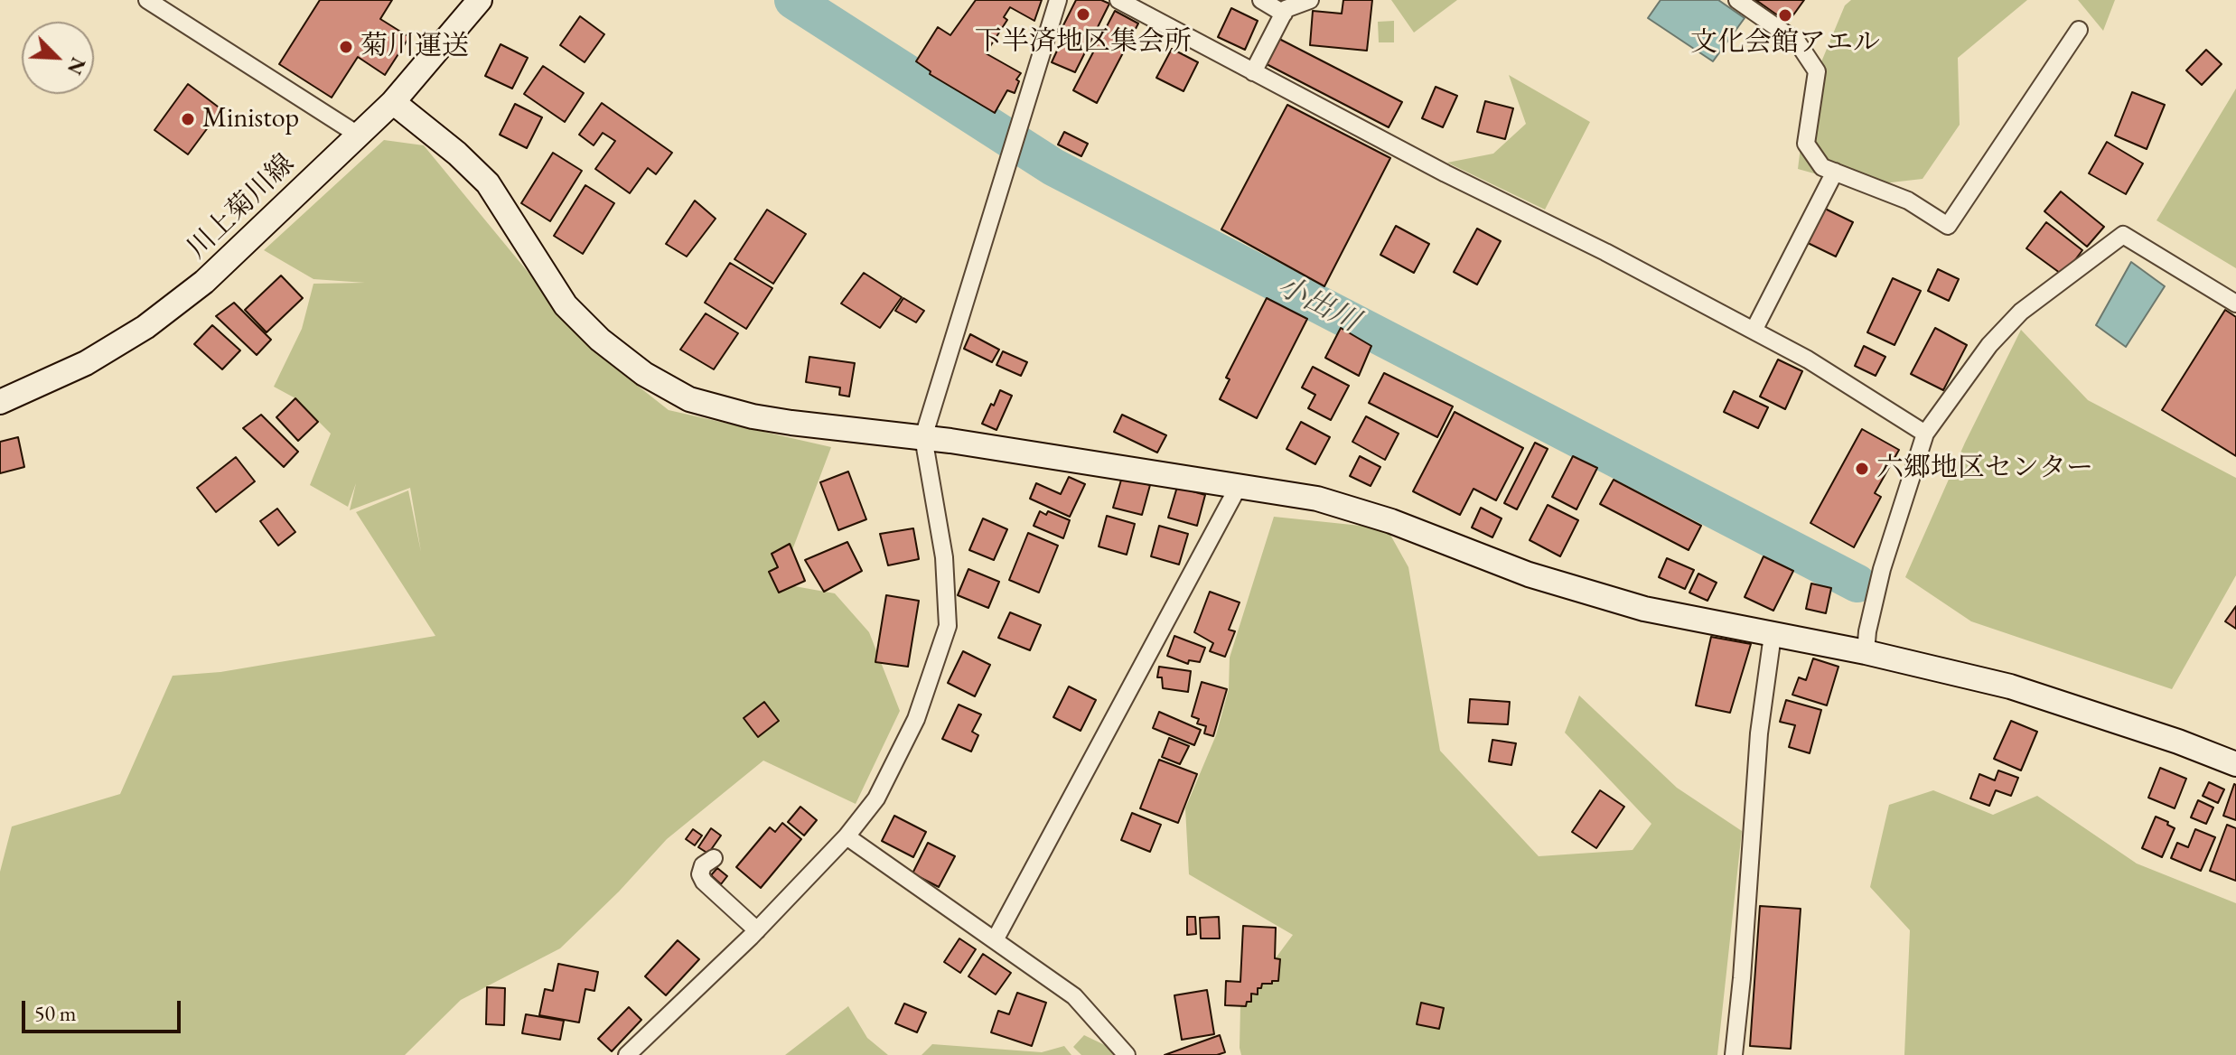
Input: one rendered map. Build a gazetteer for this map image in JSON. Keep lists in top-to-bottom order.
{
  "streets": {
    "street": ["川上菊川線"]
  },
  "water": ["小出川"],
  "places": [
    "下半済地区集会所",
    "文化会館アエル",
    "菊川運送",
    "Ministop",
    "六郷地区センター"
  ],
  "scale_bar": "50 m",
  "north": "bottom right"
}
